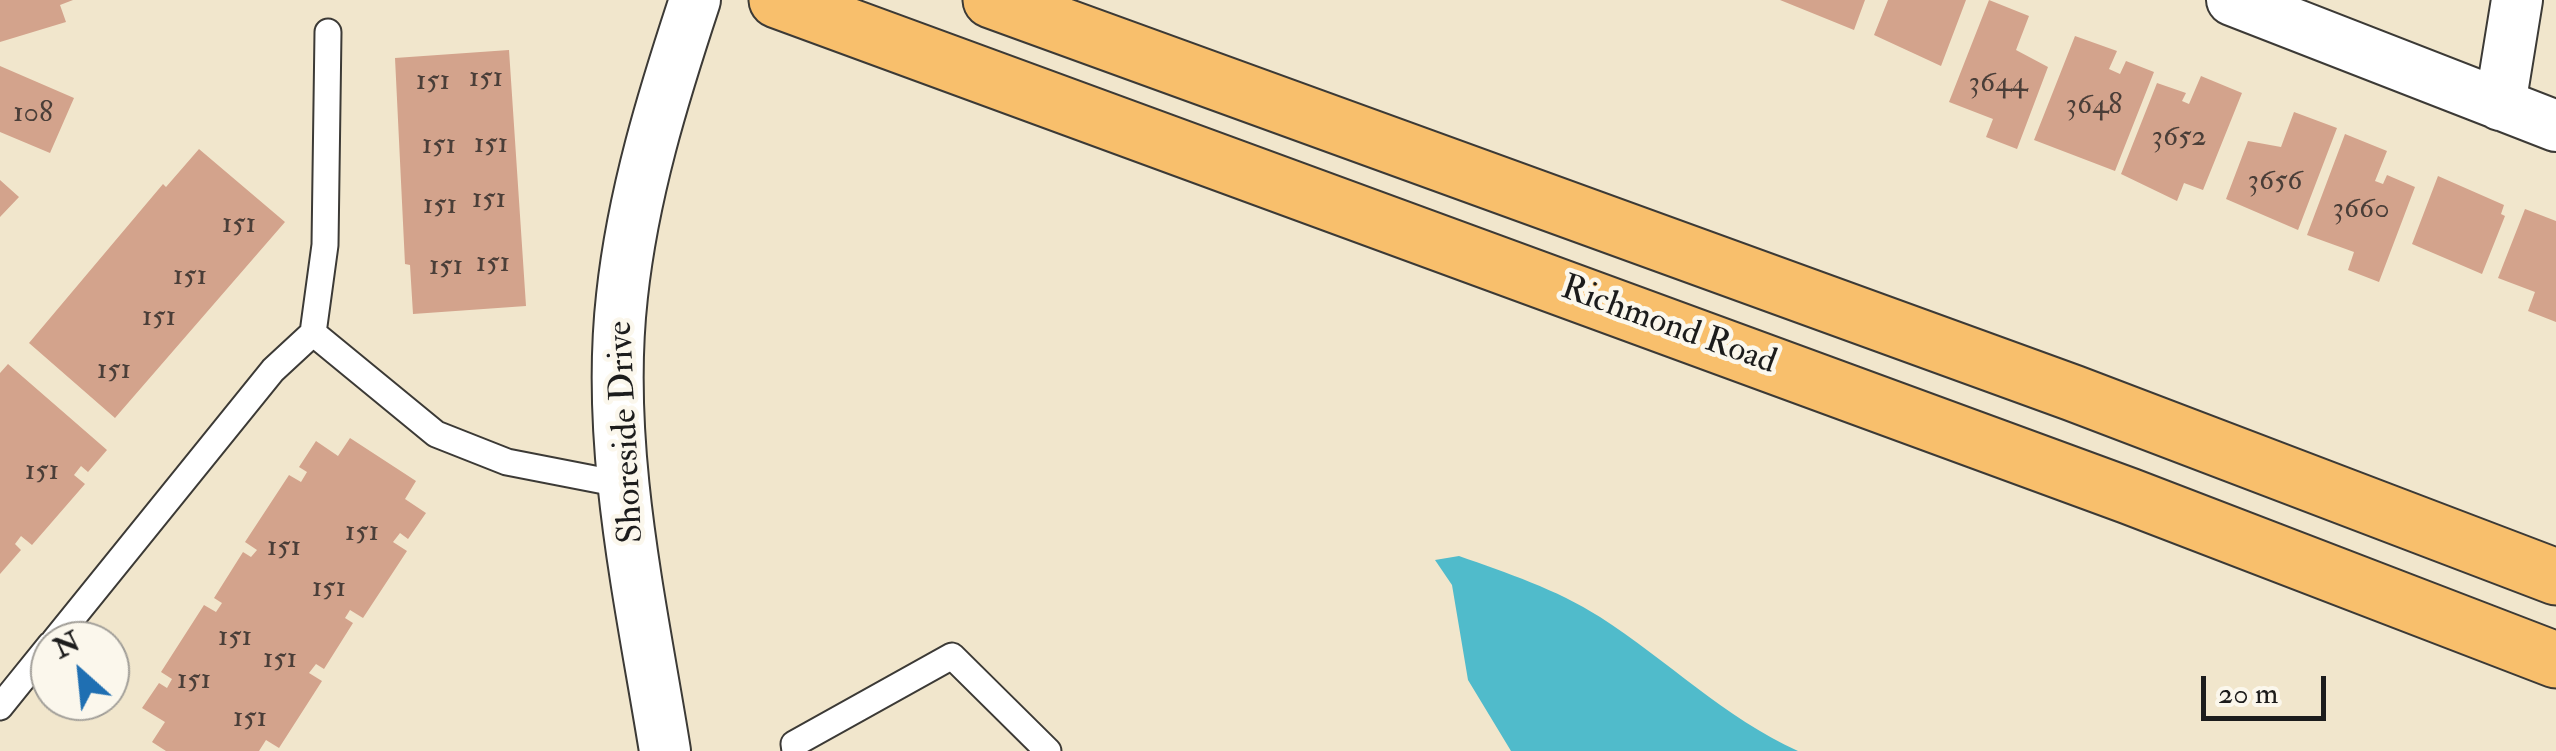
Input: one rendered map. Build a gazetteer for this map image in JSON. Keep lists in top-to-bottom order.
{
  "streets": {
    "highway": ["Richmond Road"],
    "street": ["Shoreside Drive"]
  },
  "house_numbers": [
    "151",
    "151",
    "3644",
    "3648",
    "108",
    "3652",
    "151",
    "151",
    "3656",
    "151",
    "151",
    "3660",
    "151",
    "151",
    "151",
    "151",
    "151",
    "151",
    "151",
    "151",
    "151",
    "151",
    "151",
    "151",
    "151",
    "151"
  ],
  "scale_bar": "20 m",
  "north": "top left"
}
